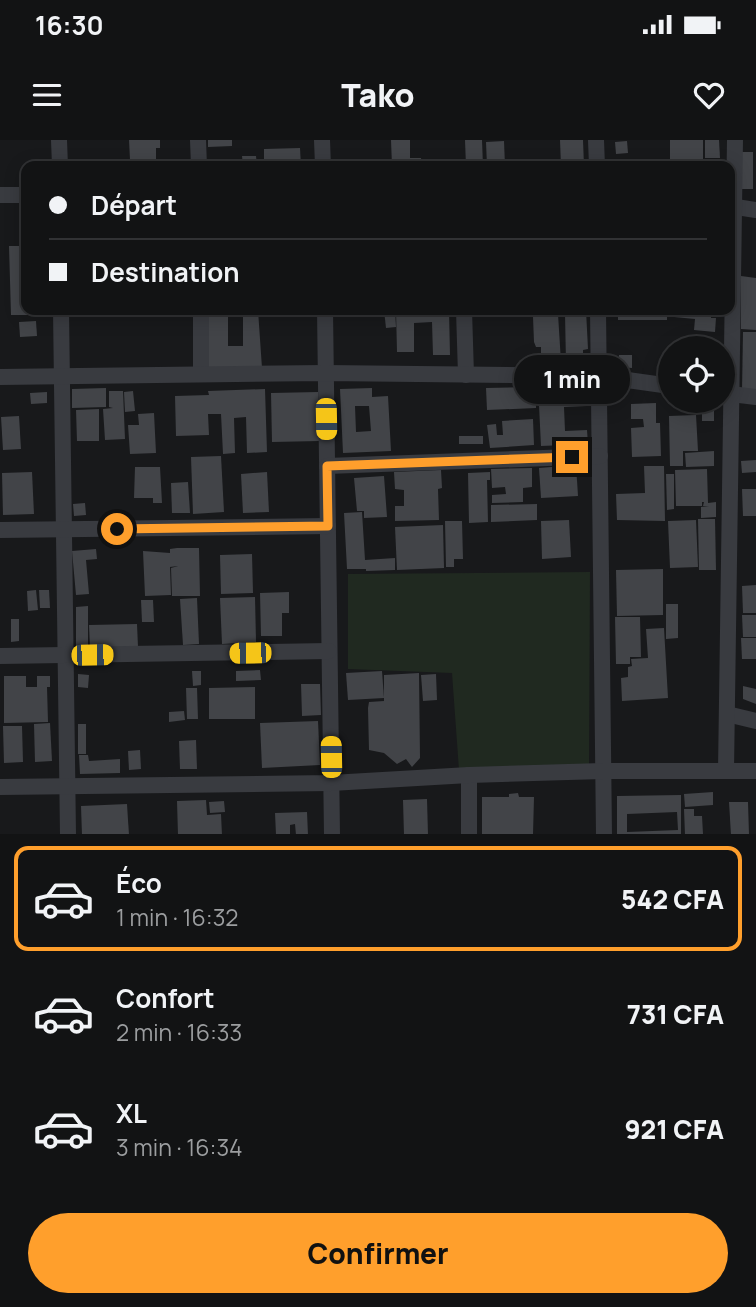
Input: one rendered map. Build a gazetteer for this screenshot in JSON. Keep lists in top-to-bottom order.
{
  "page": {
    "status": "16:30",
    "header": "Tako",
    "banner": ["Départ", "Destination"],
    "bubble": "1 min",
    "list": [
      {
        "name": "Éco",
        "note": "1 min · 16:32",
        "value": "542 CFA"
      },
      {
        "name": "Confort",
        "note": "2 min · 16:33",
        "value": "731 CFA"
      },
      {
        "name": "XL",
        "note": "3 min · 16:34",
        "value": "921 CFA"
      }
    ],
    "buttons": "Confirmer"
  }
}
